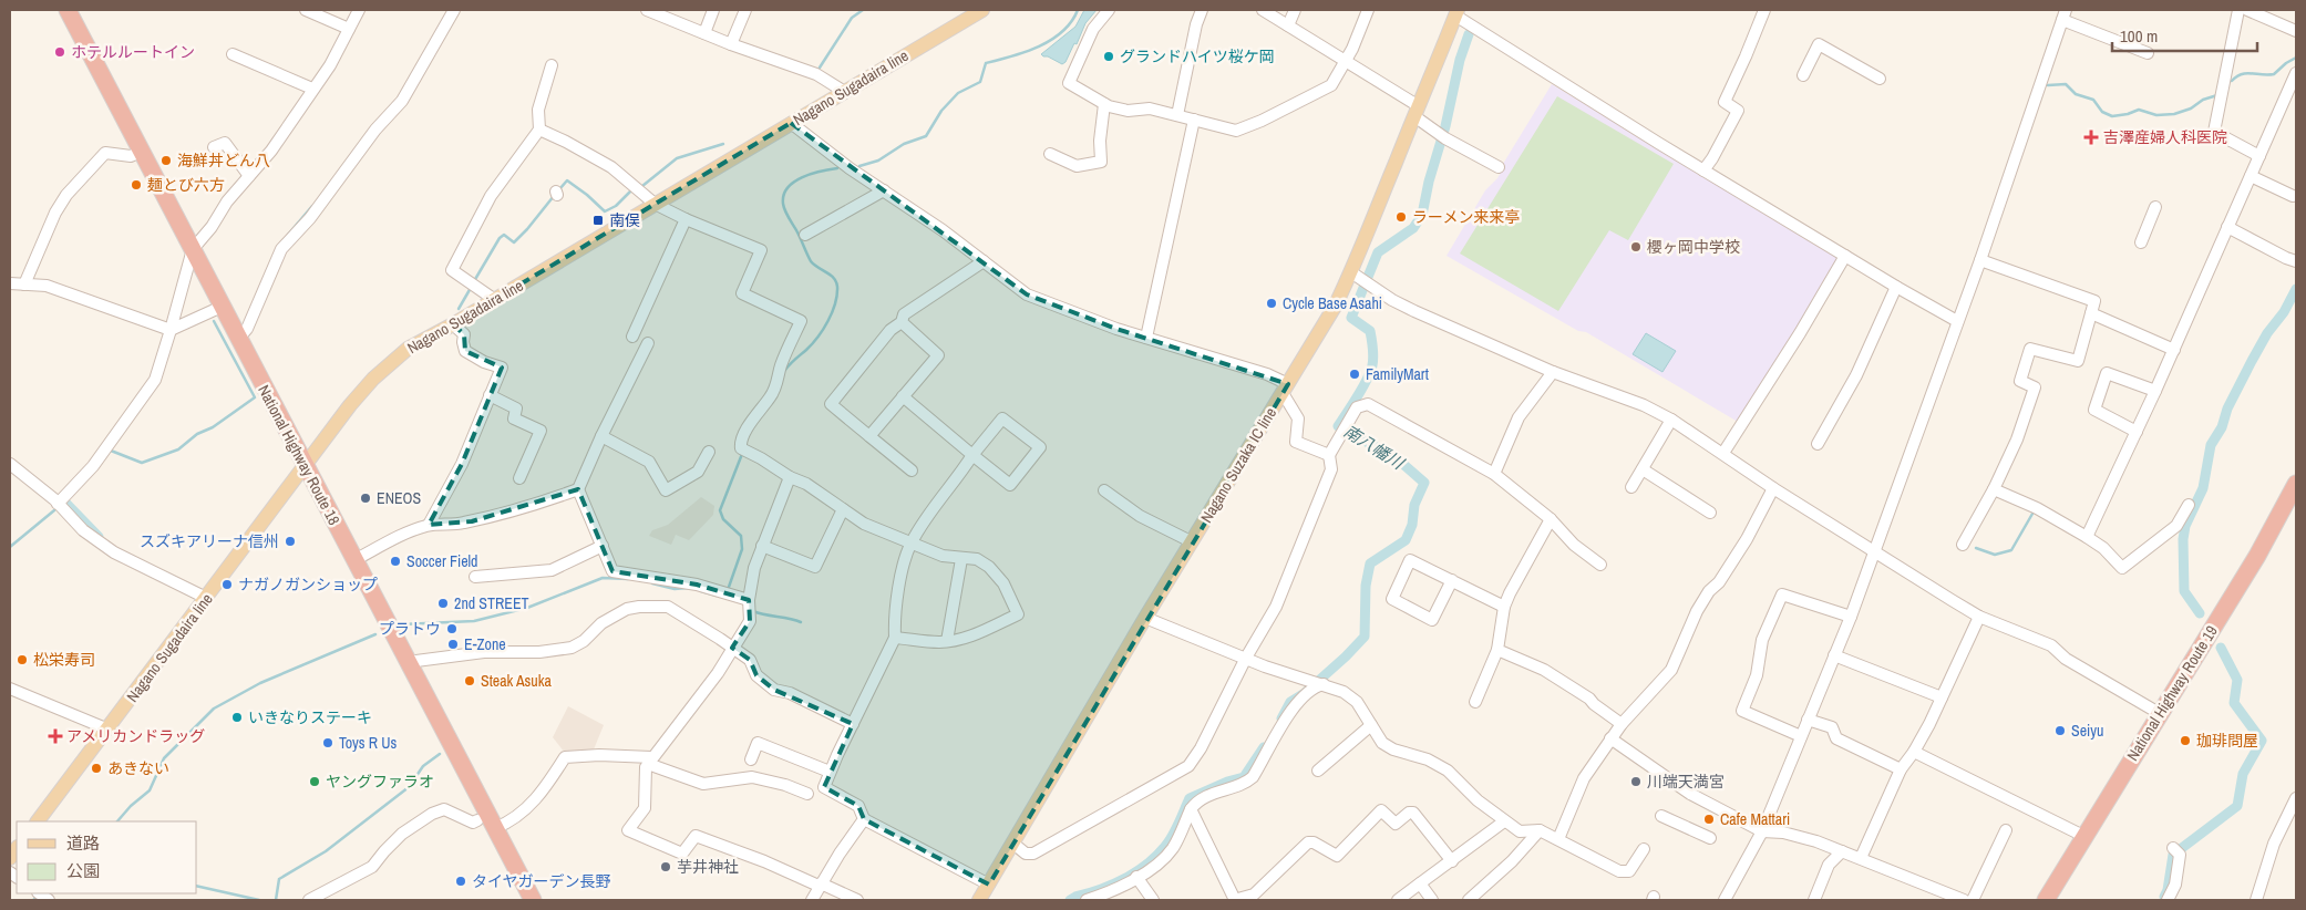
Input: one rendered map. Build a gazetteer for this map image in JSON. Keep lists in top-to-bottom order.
{
  "streets": {
    "highway": ["National Highway Route 18", "National Highway Route 19"],
    "main road": ["Nagano Sugadaira line", "Nagano Suzaka IC line"]
  },
  "crossings": [
    ["Nagano Sugadaira line", "National Highway Route 18"]
  ],
  "water": ["南八幡川"],
  "places": {
    "other": [
      "ホテルルートイン",
      "グランドハイツ桜ケ岡",
      "海鮮丼どん八",
      "麺とび六方",
      "ラーメン来来亭",
      "櫻ヶ岡中学校",
      "Cycle Base Asahi",
      "FamilyMart",
      "ENEOS",
      "スズキアリーナ信州",
      "Soccer Field",
      "ナガノガンショップ",
      "2nd STREET",
      "プラトウ",
      "E-Zone",
      "松栄寿司",
      "Steak Asuka",
      "いきなりステーキ",
      "Seiyu",
      "珈琲問屋",
      "Toys R Us",
      "あきない",
      "ヤングファラオ",
      "川端天満宮",
      "Cafe Mattari",
      "芋井神社",
      "タイヤガーデン長野"
    ],
    "health": ["吉澤産婦人科医院", "アメリカンドラッグ"],
    "transit": ["南俣"]
  },
  "legend": ["道路", "公園"],
  "scale_bar": "100 m"
}
